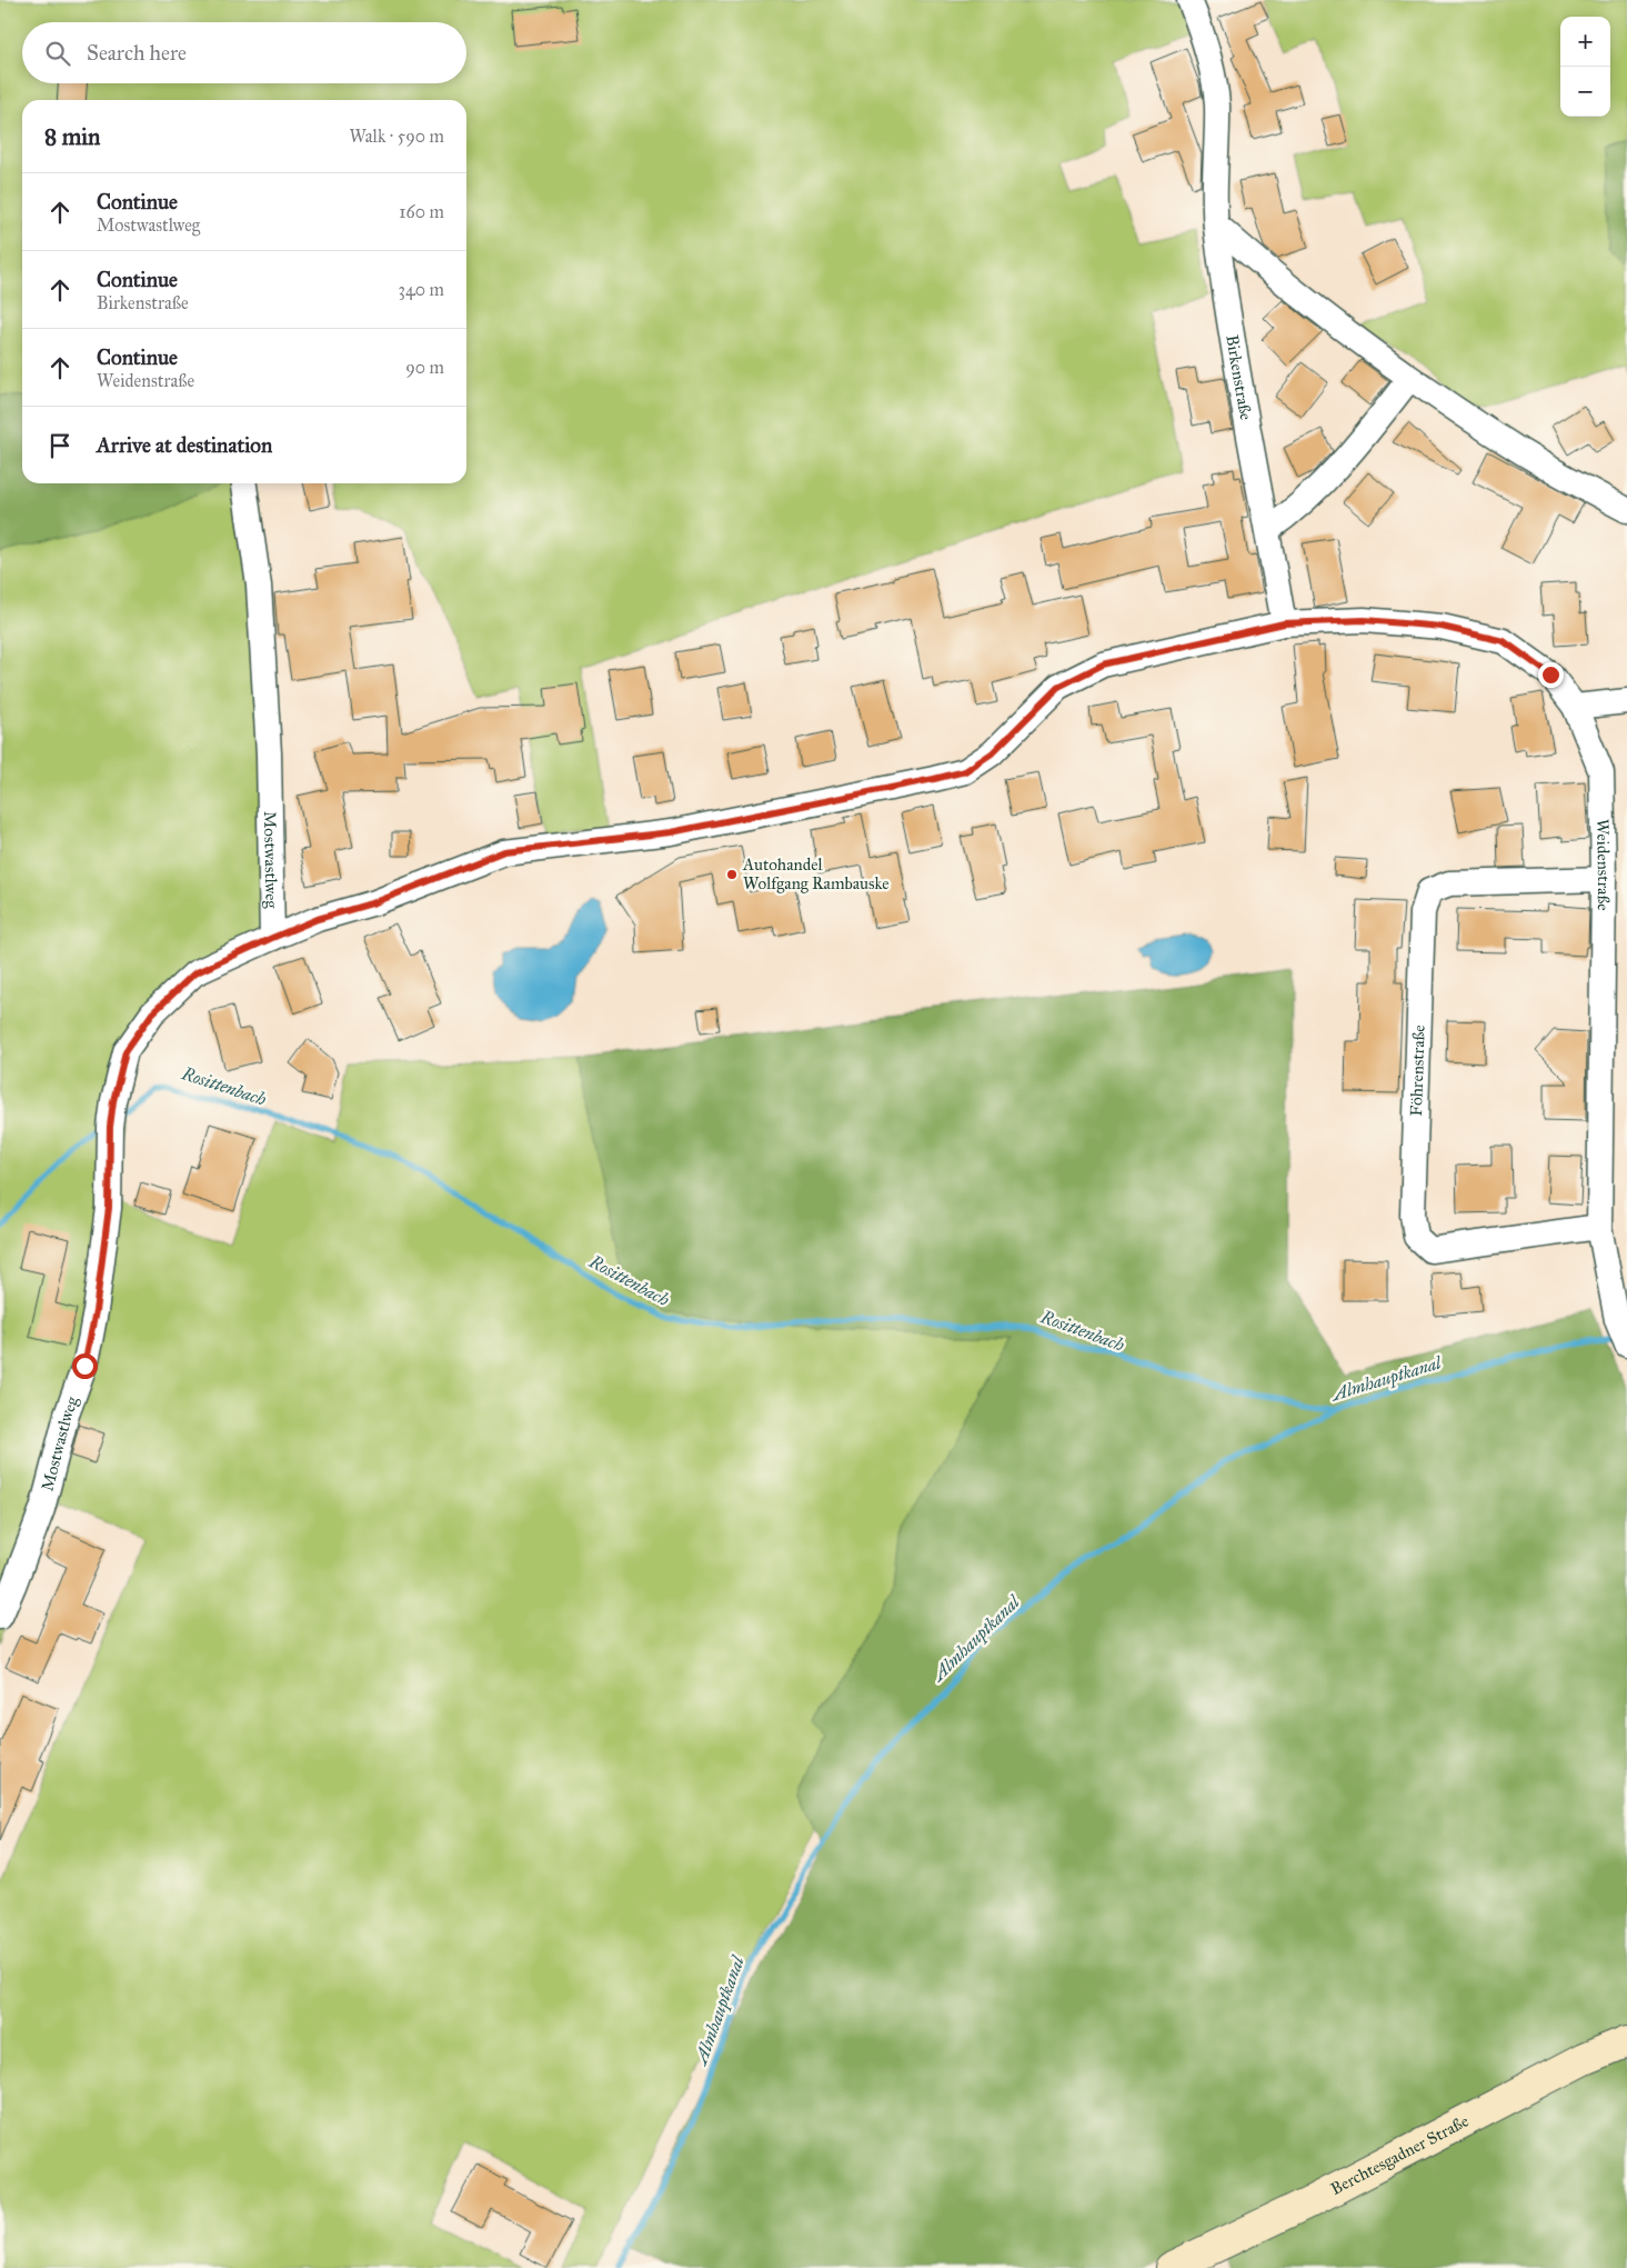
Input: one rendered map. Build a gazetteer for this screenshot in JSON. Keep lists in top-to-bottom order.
{
  "streets": {
    "main road": ["Berchtesgadner Straße"],
    "street": [
      "Birkenstraße",
      "Mostwastlweg",
      "Weidenstraße",
      "Föhrenstraße"
    ]
  },
  "crossings": [
    ["Birkenstraße", "Weidenstraße"],
    ["Weidenstraße", "Föhrenstraße"]
  ],
  "water": ["Rosittenbach", "Almhauptkanal"],
  "places": ["Autohandel Wolfgang Rambauske"],
  "page": {
    "map_buttons": ["+", "−"],
    "search": "Search here",
    "heading": ["8 min", "Walk · 590 m"],
    "list": [
      ["Continue", "Mostwastlweg", "160 m"],
      ["Continue", "Birkenstraße", "340 m"],
      ["Continue", "Weidenstraße", "90 m"],
      "Arrive at destination"
    ]
  }
}
